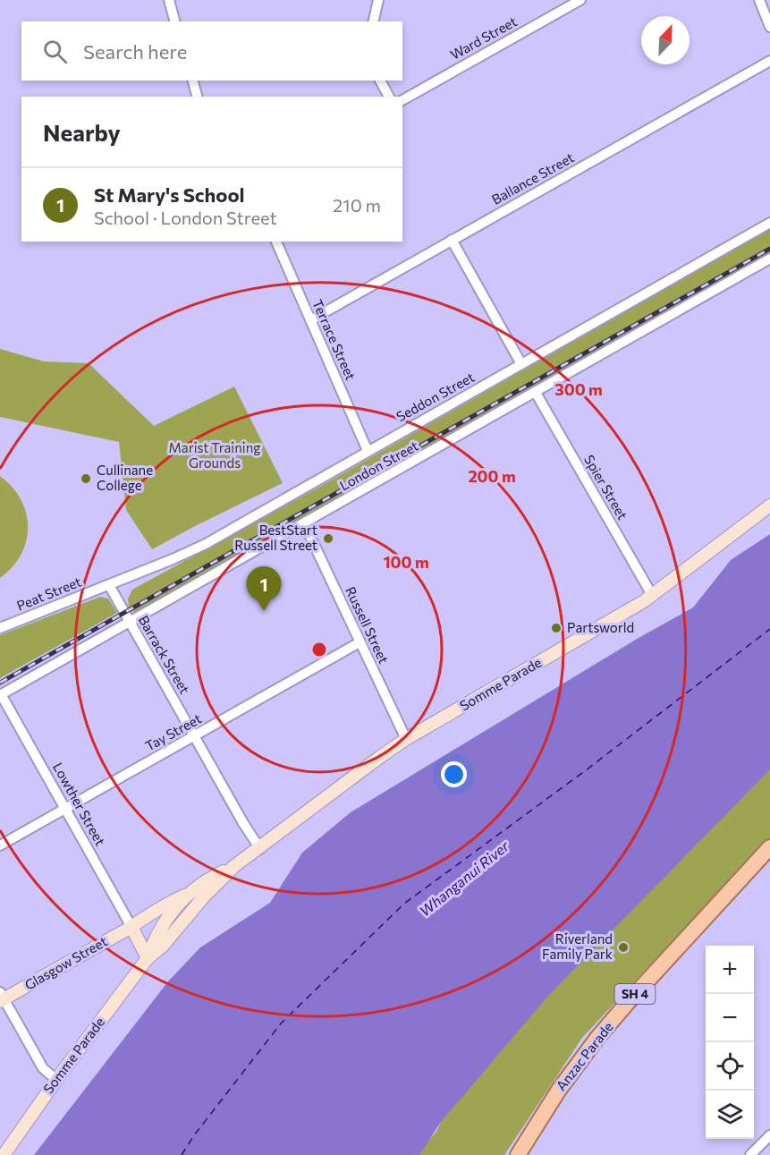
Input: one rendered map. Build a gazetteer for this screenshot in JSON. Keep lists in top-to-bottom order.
{
  "streets": {
    "main road": [
      "Somme Parade",
      "Glasgow Street",
      "SH 4",
      "Anzac Parade"
    ],
    "street": [
      "Ward Street",
      "Ballance Street",
      "Terrace Street",
      "Seddon Street",
      "London Street",
      "Spier Street",
      "Peat Street",
      "Russell Street",
      "Barrack Street",
      "Tay Street",
      "Lowther Street"
    ]
  },
  "crossings": [
    ["Ballance Street", "Terrace Street"],
    ["Terrace Street", "Seddon Street"],
    ["Seddon Street", "Peat Street"],
    ["Seddon Street", "Barrack Street"],
    ["London Street", "Spier Street"],
    ["London Street", "Russell Street"],
    ["London Street", "Barrack Street"],
    ["London Street", "Lowther Street"],
    ["Spier Street", "Somme Parade"],
    ["Peat Street", "Barrack Street"],
    ["Russell Street", "Somme Parade"],
    ["Russell Street", "Tay Street"],
    ["Barrack Street", "Somme Parade"],
    ["Barrack Street", "Tay Street"],
    ["Somme Parade", "Glasgow Street"],
    ["Tay Street", "Lowther Street"],
    ["Lowther Street", "Glasgow Street"]
  ],
  "water": ["Whanganui River"],
  "parks": ["Marist Training Grounds"],
  "places": [
    "Cullinane College",
    "BestStart Russell Street",
    "Partsworld",
    "Riverland Family Park"
  ],
  "north": "top right",
  "page": {
    "search": "Search here",
    "heading": "Nearby",
    "list": [
      {
        "mark": "1",
        "name": "St Mary's School",
        "note": "School · London Street",
        "value": "210 m"
      }
    ],
    "pins": "1",
    "map_buttons": ["+", "−"]
  },
  "rings": ["300 m", "200 m", "100 m"]
}
